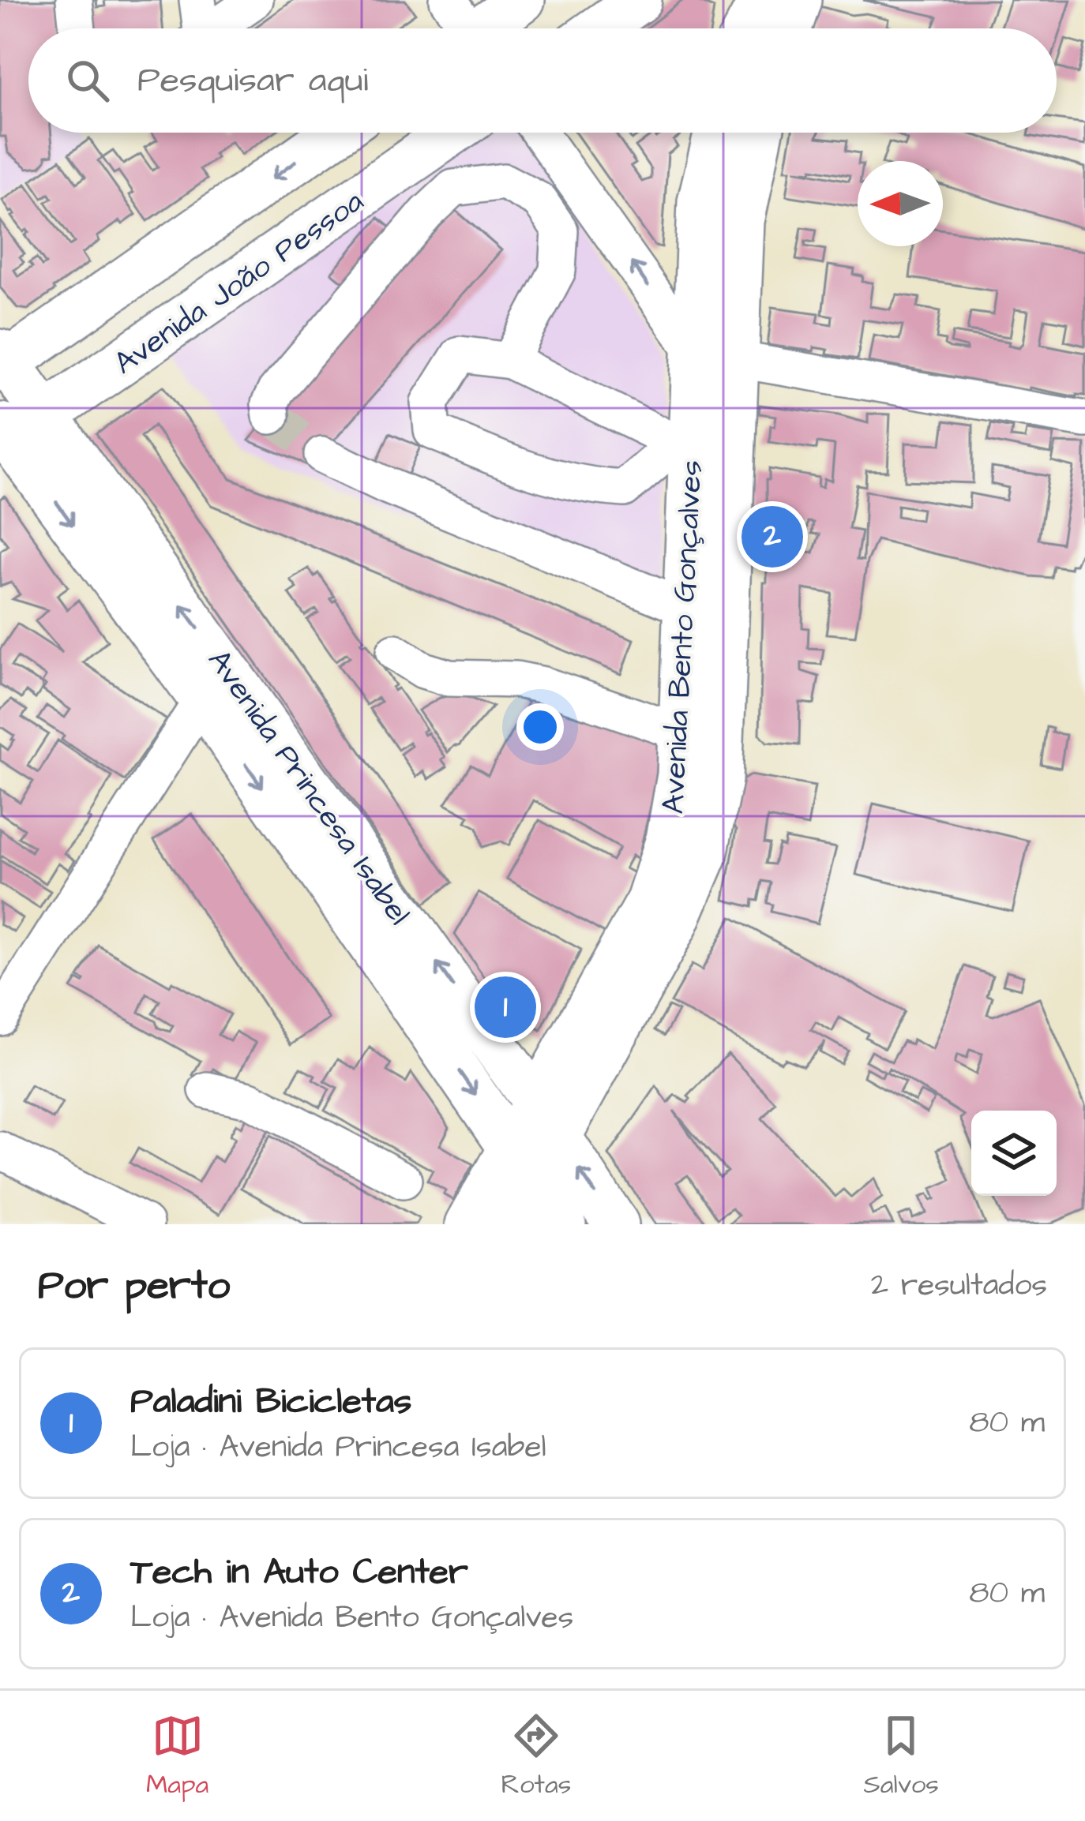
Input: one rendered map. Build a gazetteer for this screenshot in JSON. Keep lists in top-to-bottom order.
{
  "streets": {
    "main road": ["Avenida João Pessoa", "Avenida Bento Gonçalves", "Avenida Princesa Isabel"]
  },
  "crossings": [
    ["Avenida João Pessoa", "Avenida Princesa Isabel"],
    ["Avenida Bento Gonçalves", "Avenida Princesa Isabel"]
  ],
  "north": "left",
  "page": {
    "search": "Pesquisar aqui",
    "pins": ["2", "1"],
    "heading": ["Por perto", "2 resultados"],
    "list": [
      {
        "mark": "1",
        "name": "Paladini Bicicletas",
        "note": "Loja · Avenida Princesa Isabel",
        "value": "80 m"
      },
      {
        "mark": "2",
        "name": "Tech in Auto Center",
        "note": "Loja · Avenida Bento Gonçalves",
        "value": "80 m"
      }
    ],
    "nav": ["Mapa", "Rotas", "Salvos"]
  }
}
